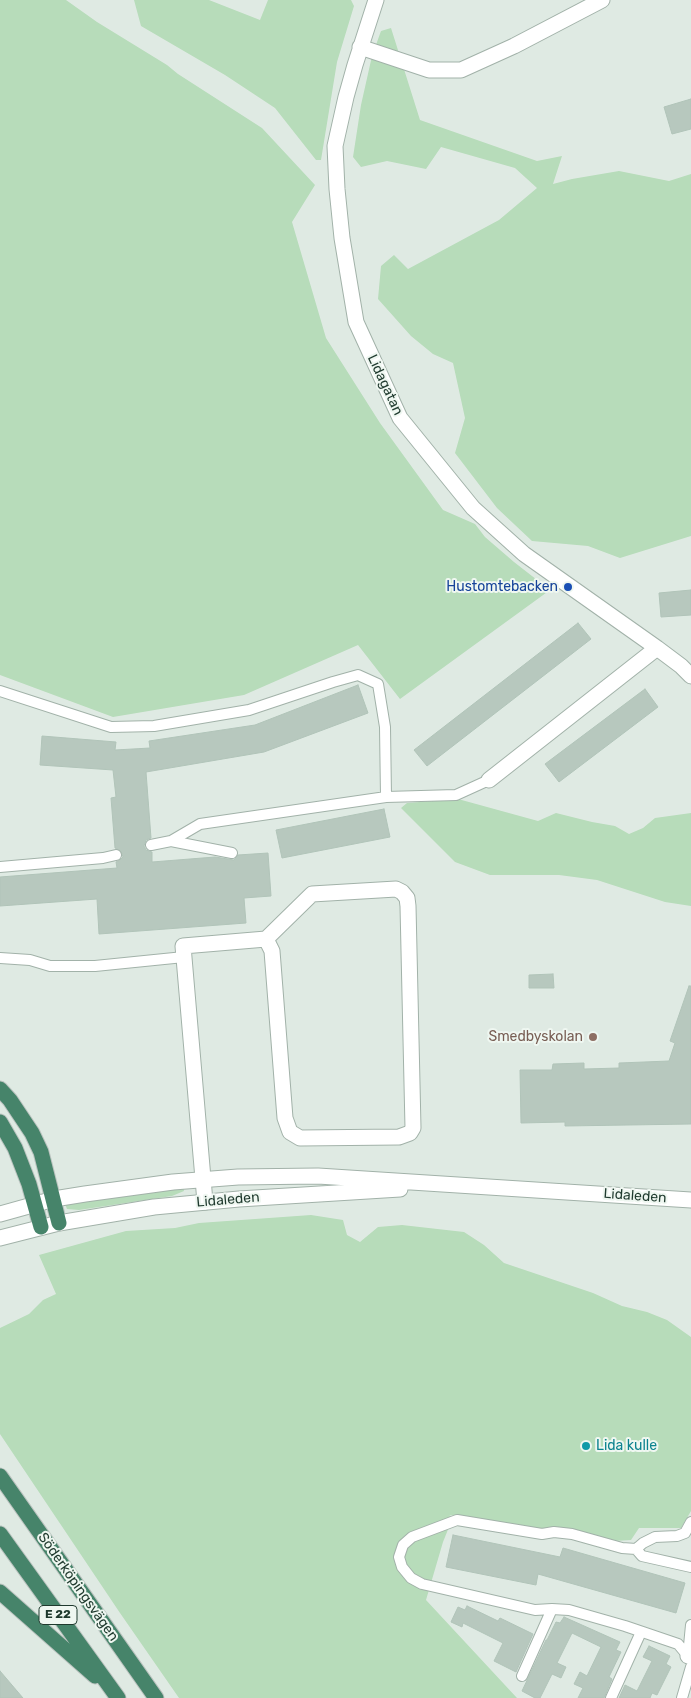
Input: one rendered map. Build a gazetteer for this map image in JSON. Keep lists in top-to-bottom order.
{
  "streets": {
    "highway": ["Söderköpingsvägen", "E 22"],
    "street": ["Lidagatan", "Lidaleden"]
  },
  "places": ["Hustomtebacken", "Smedbyskolan", "Lida kulle"]
}
